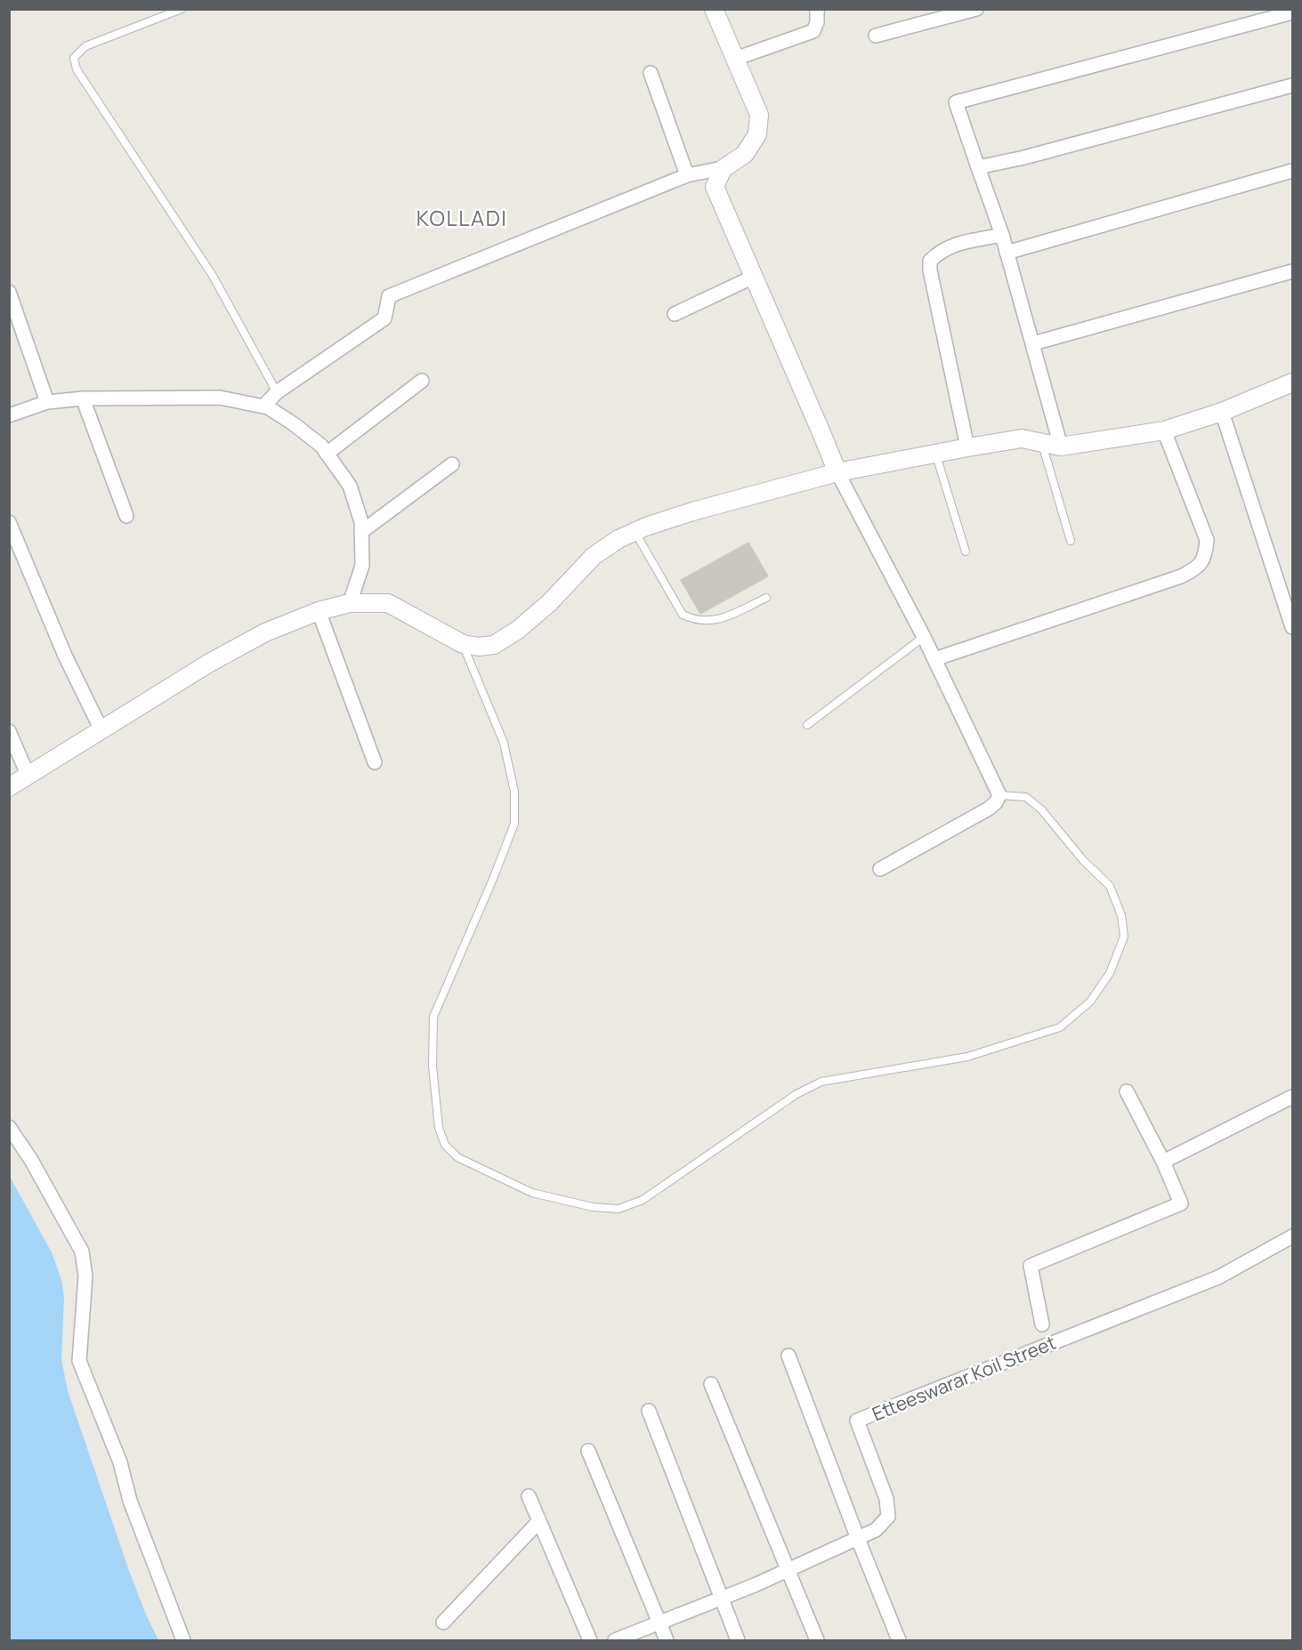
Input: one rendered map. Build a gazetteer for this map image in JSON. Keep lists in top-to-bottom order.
{
  "streets": {
    "street": ["Etteeswarar Koil Street"]
  },
  "districts": ["KOLLADI"]
}
